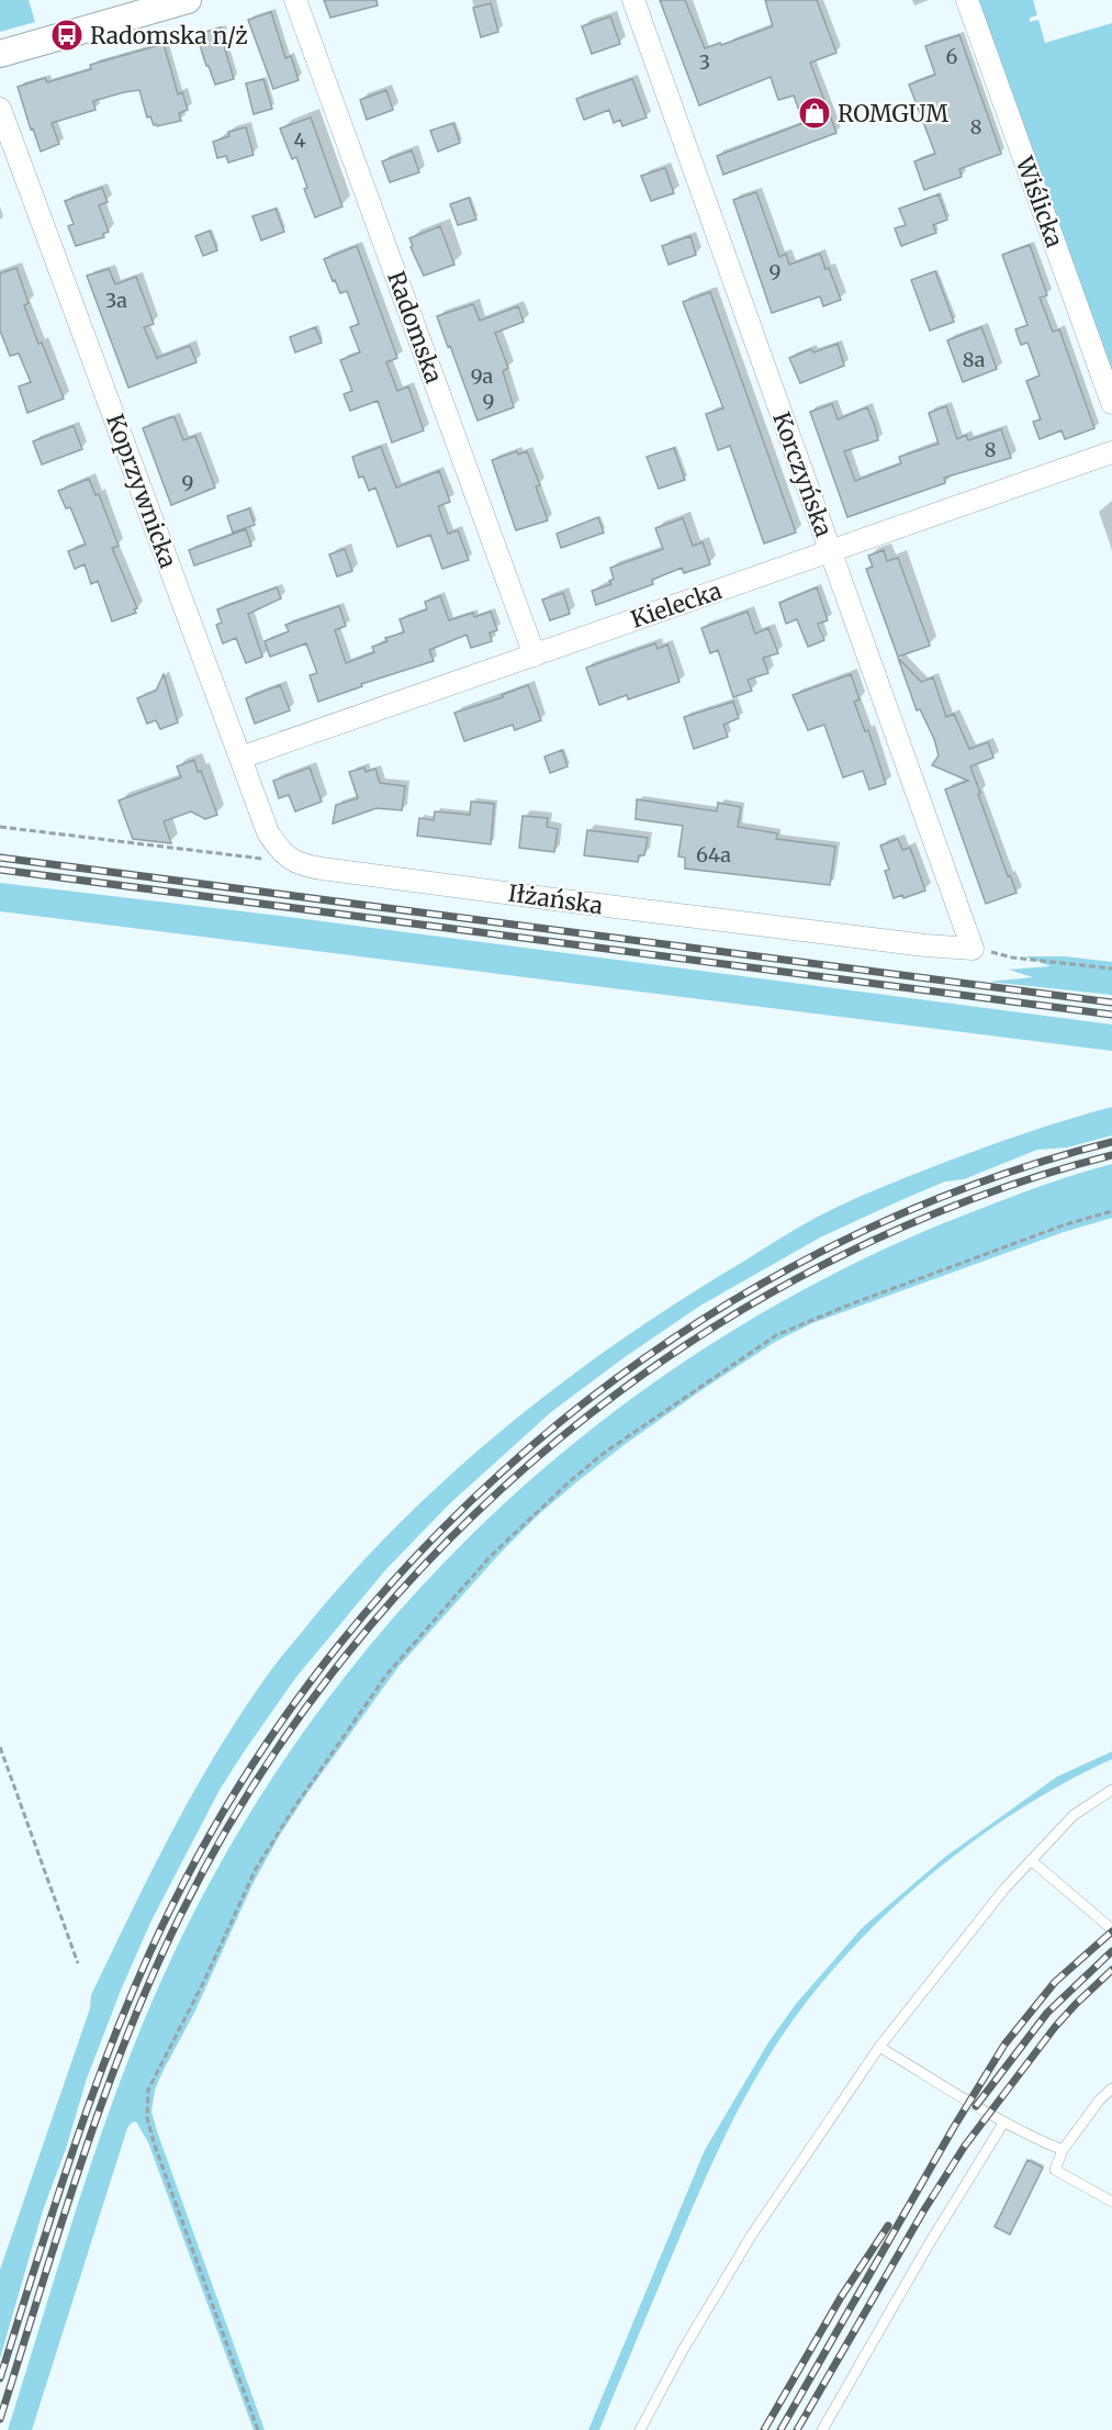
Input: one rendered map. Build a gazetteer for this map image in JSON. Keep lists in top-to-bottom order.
{
  "streets": {
    "street": [
      "Wiślicka",
      "Radomska",
      "Korczyńska",
      "Koprzywnicka",
      "Kielecka",
      "Iłżańska"
    ]
  },
  "crossings": [
    ["Radomska", "Kielecka"],
    ["Korczyńska", "Kielecka"],
    ["Korczyńska", "Iłżańska"],
    ["Koprzywnicka", "Kielecka"],
    ["Koprzywnicka", "Iłżańska"]
  ],
  "places": {
    "bus stop": ["Radomska n/ż"],
    "shop": ["ROMGUM"]
  },
  "house_numbers": [
    "6",
    "3",
    "8",
    "4",
    "9",
    "3a",
    "8a",
    "9a",
    "9",
    "8",
    "9",
    "64a"
  ]
}
